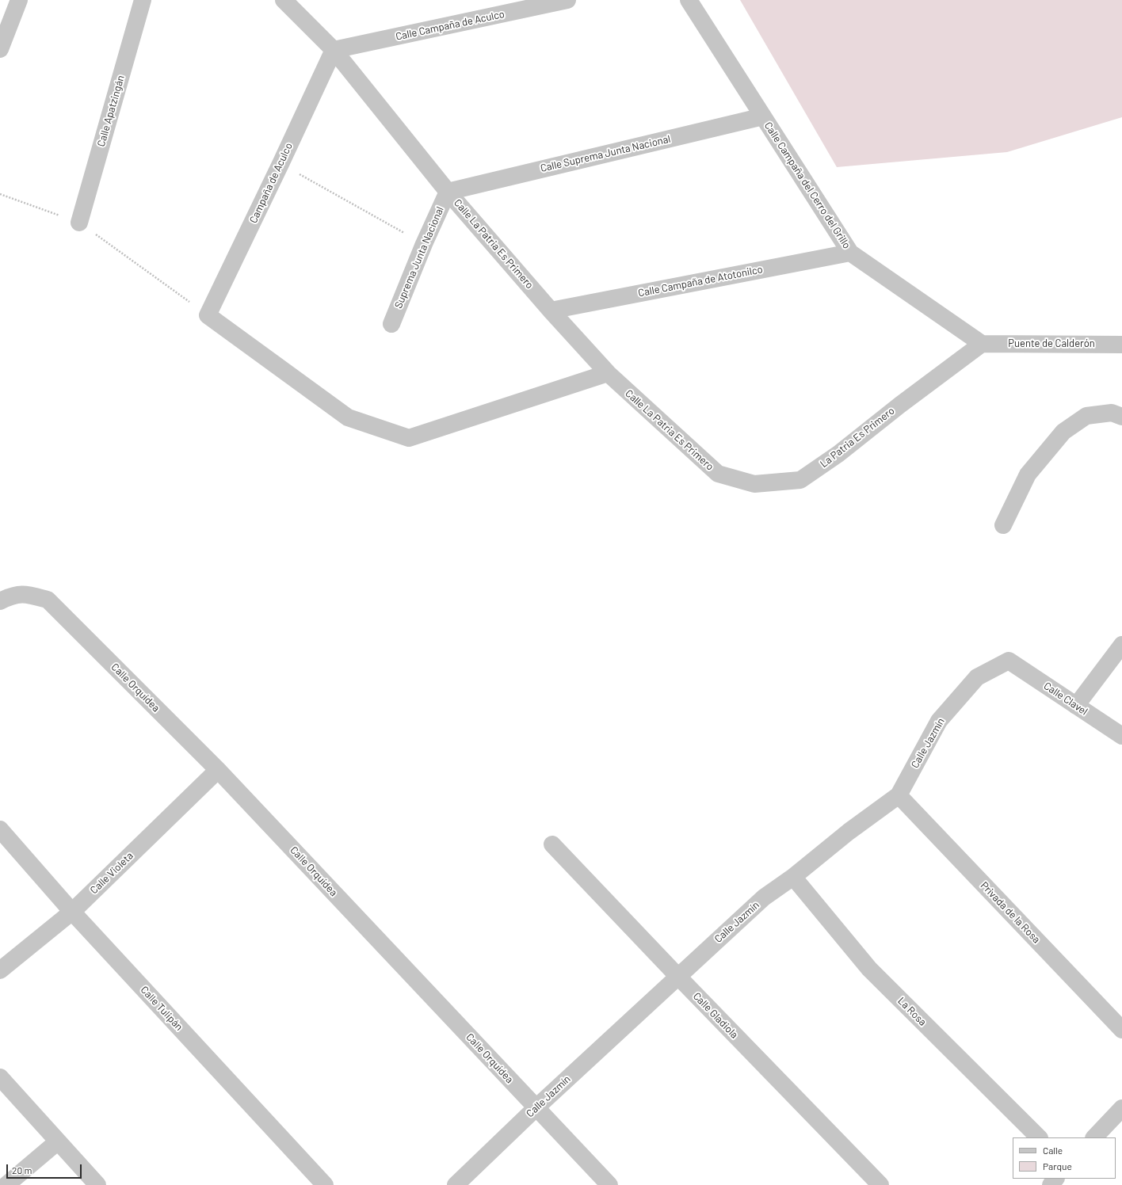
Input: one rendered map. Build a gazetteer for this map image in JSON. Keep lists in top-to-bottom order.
{
  "streets": {
    "street": [
      "Calle Campaña de Aculco",
      "Calle Apatzingán",
      "Calle Suprema Junta Nacional",
      "Campaña de Aculco",
      "Calle Campaña del Cerro del Grillo",
      "Calle La Patria Es Primero",
      "Suprema Junta Nacional",
      "Calle Campaña de Atotonilco",
      "Puente de Calderón",
      "La Patria Es Primero",
      "Calle Orquídea",
      "Calle Clavel",
      "Calle Jazmín",
      "Calle Violeta",
      "Privada de la Rosa",
      "Calle Tulipán",
      "La Rosa",
      "Calle Gladiola"
    ]
  },
  "crossings": [
    ["Calle Campaña de Aculco", "Campaña de Aculco"],
    ["Calle Campaña de Aculco", "Calle La Patria Es Primero"],
    ["Calle Suprema Junta Nacional", "Calle Campaña del Cerro del Grillo"],
    ["Calle Suprema Junta Nacional", "Calle La Patria Es Primero"],
    ["Calle Suprema Junta Nacional", "Suprema Junta Nacional"],
    ["Campaña de Aculco", "Calle La Patria Es Primero"],
    ["Calle Campaña del Cerro del Grillo", "Calle Campaña de Atotonilco"],
    ["Calle Campaña del Cerro del Grillo", "Puente de Calderón"],
    ["Calle Campaña del Cerro del Grillo", "La Patria Es Primero"],
    ["Calle La Patria Es Primero", "Suprema Junta Nacional"],
    ["Calle La Patria Es Primero", "Calle Campaña de Atotonilco"],
    ["Calle La Patria Es Primero", "La Patria Es Primero"],
    ["Puente de Calderón", "La Patria Es Primero"],
    ["Calle Orquídea", "Calle Jazmín"],
    ["Calle Orquídea", "Calle Violeta"],
    ["Calle Clavel", "Calle Jazmín"],
    ["Calle Jazmín", "Privada de la Rosa"],
    ["Calle Jazmín", "La Rosa"],
    ["Calle Jazmín", "Calle Gladiola"],
    ["Calle Violeta", "Calle Tulipán"]
  ],
  "legend": ["Calle", "Parque"],
  "scale_bar": "20 m"
}
